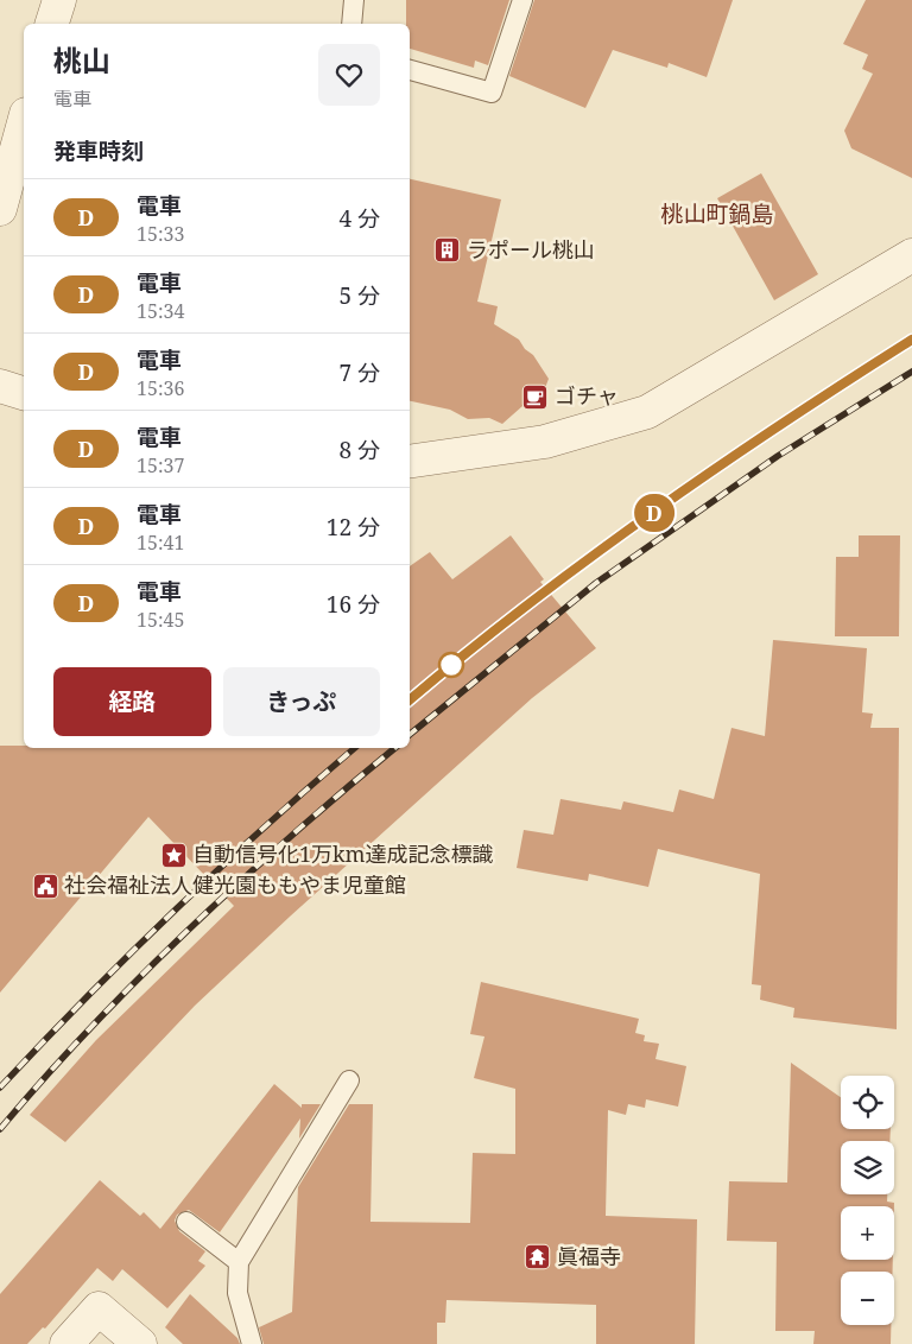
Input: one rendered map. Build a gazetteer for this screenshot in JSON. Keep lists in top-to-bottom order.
{
  "districts": ["桃山町鍋島"],
  "places": {
    "building": ["ラポール桃山"],
    "cafe": ["ゴチャ"],
    "place": ["自動信号化1万km達成記念標識"],
    "public building": ["社会福祉法人健光園ももやま児童館"],
    "temple": ["眞福寺"]
  },
  "page": {
    "on_map": "D",
    "heading": [
      ["桃山", "電車"],
      "発車時刻"
    ],
    "list": [
      {
        "mark": "D",
        "name": "電車",
        "note": "15:33",
        "value": "4 分"
      },
      {
        "mark": "D",
        "name": "電車",
        "note": "15:34",
        "value": "5 分"
      },
      {
        "mark": "D",
        "name": "電車",
        "note": "15:36",
        "value": "7 分"
      },
      {
        "mark": "D",
        "name": "電車",
        "note": "15:37",
        "value": "8 分"
      },
      {
        "mark": "D",
        "name": "電車",
        "note": "15:41",
        "value": "12 分"
      },
      {
        "mark": "D",
        "name": "電車",
        "note": "15:45",
        "value": "16 分"
      }
    ],
    "buttons": ["経路", "きっぷ"],
    "map_buttons": ["+", "−"]
  }
}
